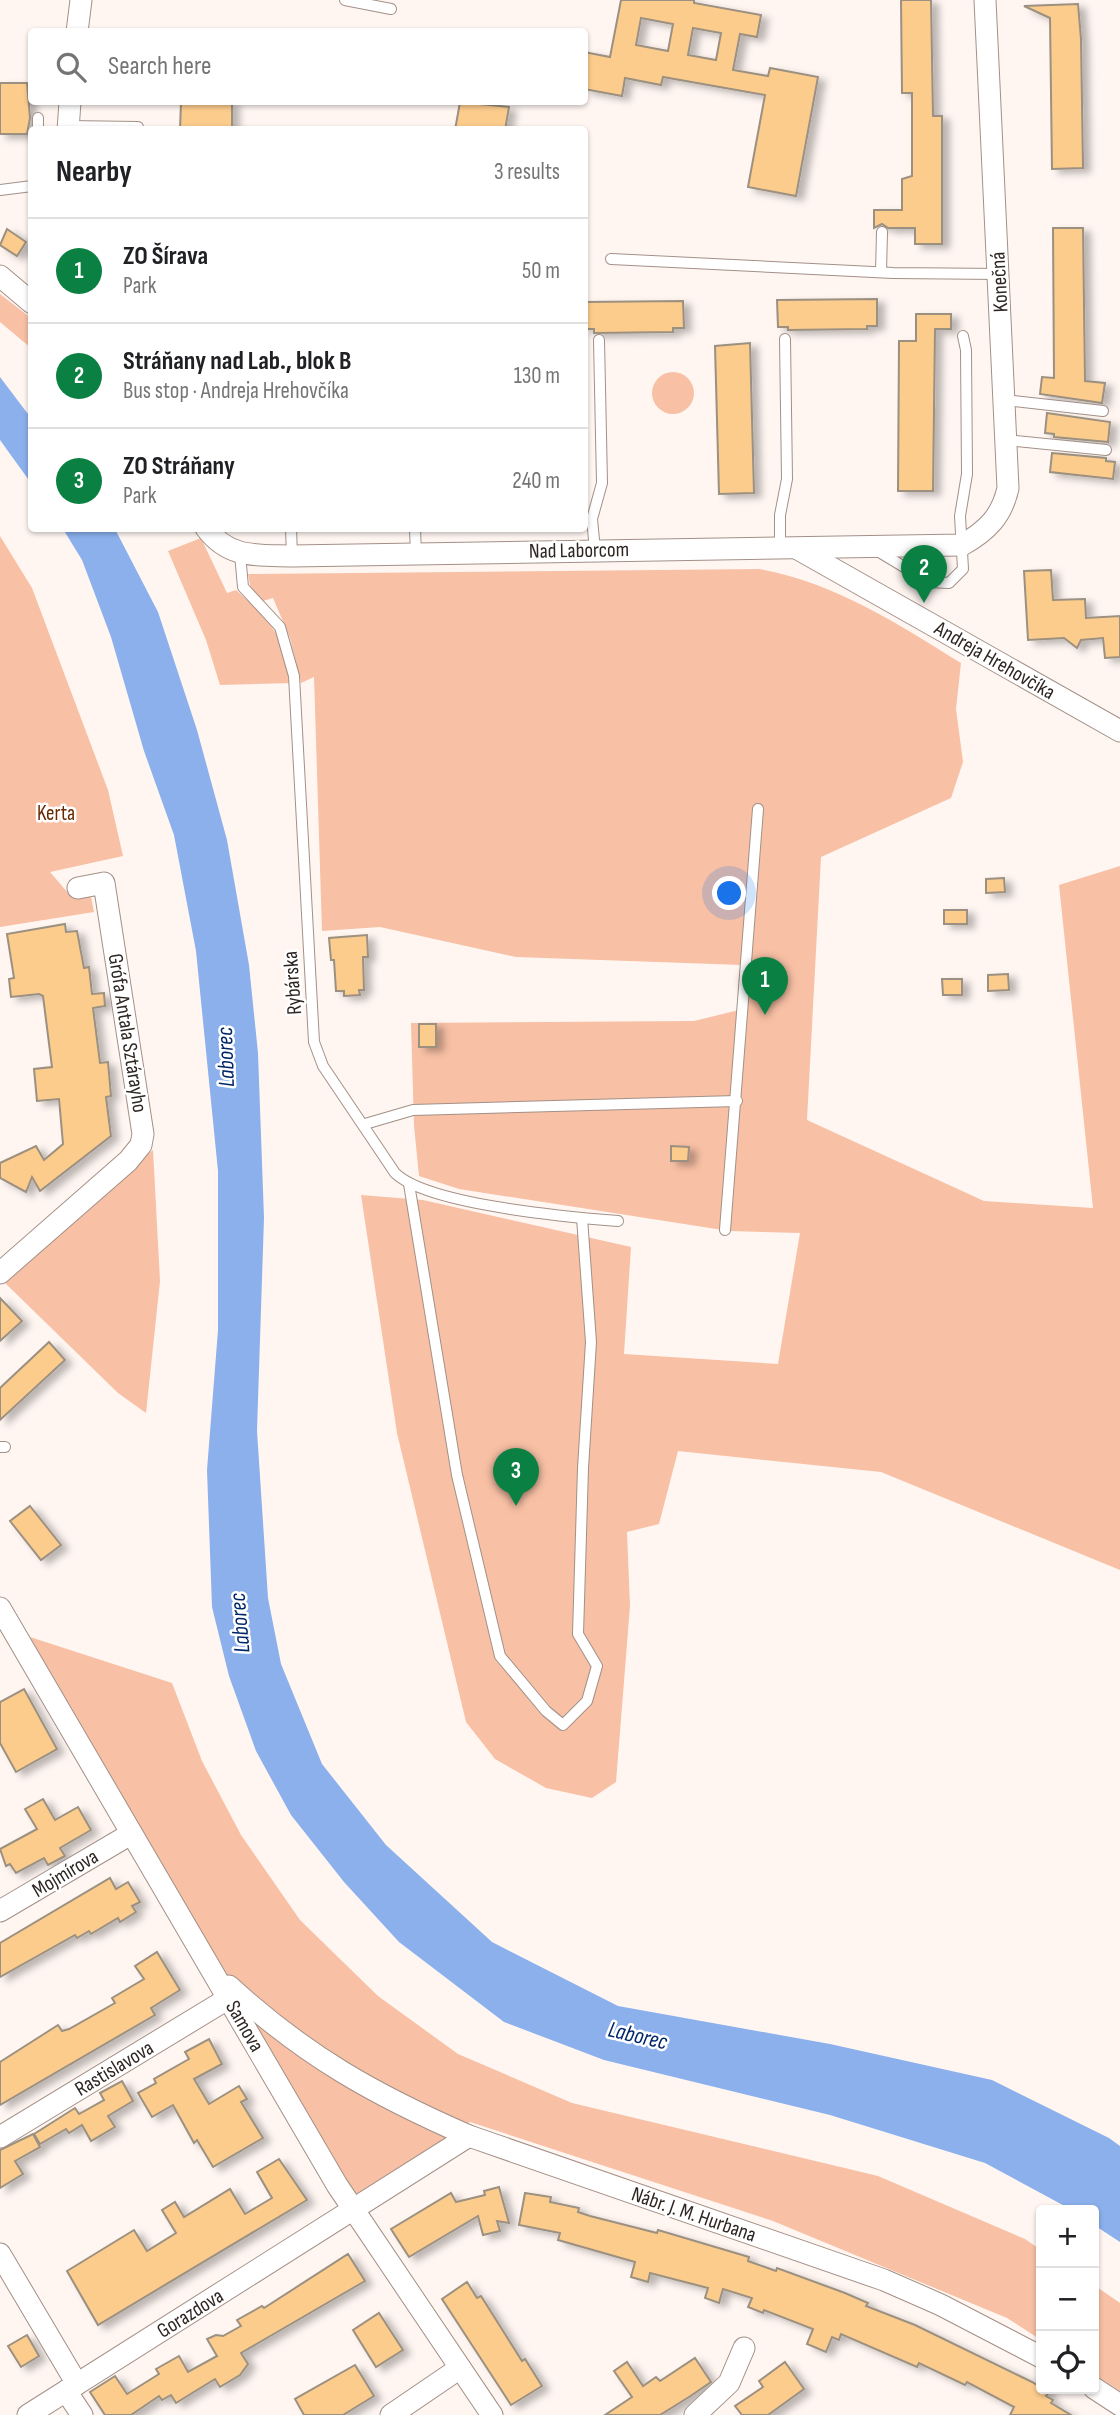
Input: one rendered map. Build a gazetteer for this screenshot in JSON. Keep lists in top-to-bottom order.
{
  "streets": {
    "street": [
      "Konečná",
      "Nad Laborcom",
      "Andreja Hrehovčíka",
      "Grófa Antala Sztárayho",
      "Mojmírova",
      "Samova",
      "Rastislavova",
      "Nábr. J. M. Hurbana",
      "Gorazdova"
    ],
    "lane": ["Rybárska"]
  },
  "crossings": [
    ["Konečná", "Nad Laborcom"],
    ["Nad Laborcom", "Andreja Hrehovčíka"],
    ["Nad Laborcom", "Rybárska"],
    ["Mojmírova", "Samova"],
    ["Samova", "Rastislavova"],
    ["Samova", "Nábr. J. M. Hurbana"],
    ["Samova", "Gorazdova"]
  ],
  "water": ["Laborec"],
  "parks": ["Kerta"],
  "page": {
    "search": "Search here",
    "heading": ["Nearby", "3 results"],
    "list": [
      {
        "mark": "1",
        "name": "ZO Šírava",
        "note": "Park",
        "value": "50 m"
      },
      {
        "mark": "2",
        "name": "Stráňany nad Lab., blok B",
        "note": "Bus stop · Andreja Hrehovčíka",
        "value": "130 m"
      },
      {
        "mark": "3",
        "name": "ZO Stráňany",
        "note": "Park",
        "value": "240 m"
      }
    ],
    "pins": ["2", "1", "3"],
    "map_buttons": ["+", "−"]
  }
}
